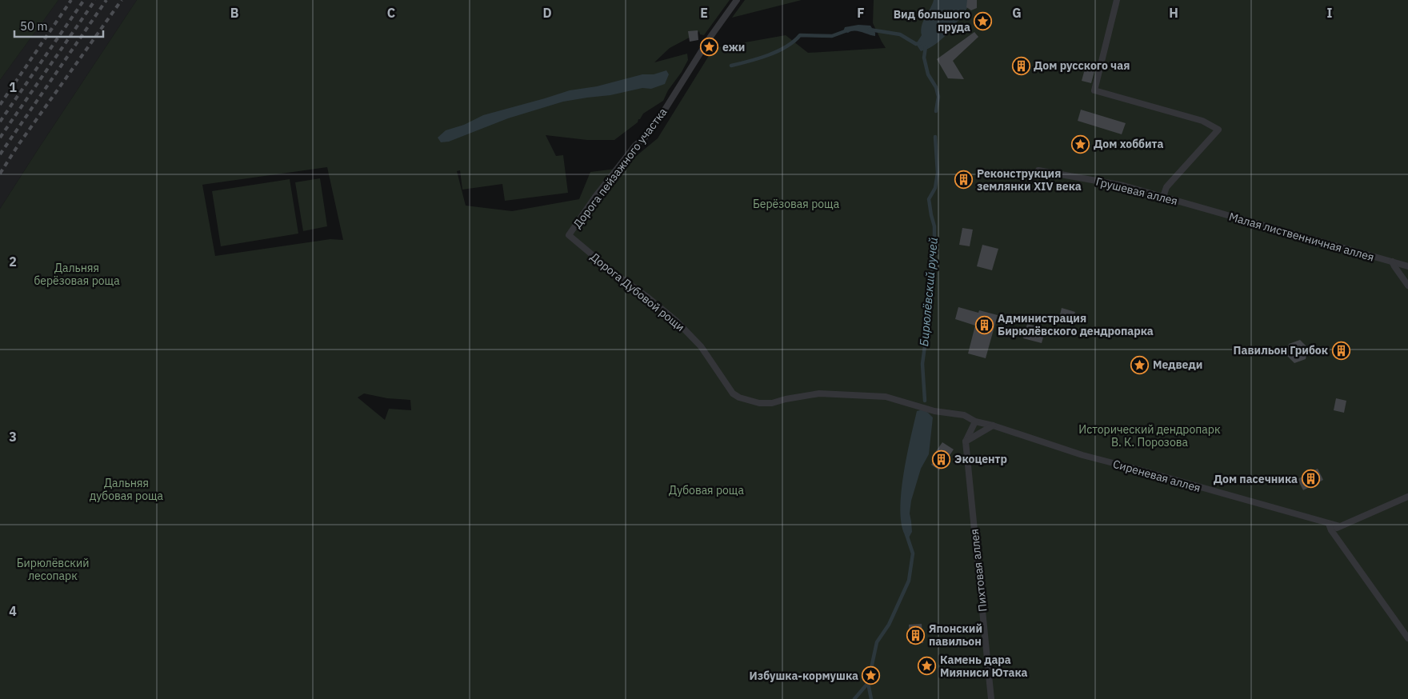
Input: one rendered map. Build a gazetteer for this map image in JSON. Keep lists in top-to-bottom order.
{
  "streets": {
    "lane": [
      "Дорога пейзажного участка",
      "Грушевая аллея",
      "Малая лиственничная аллея",
      "Дорога Дубовой рощи",
      "Сиреневая аллея",
      "Пихтовая аллея"
    ]
  },
  "crossings": [
    ["Дорога пейзажного участка", "Дорога Дубовой рощи"],
    ["Грушевая аллея", "Малая лиственничная аллея"],
    ["Дорога Дубовой рощи", "Сиреневая аллея"]
  ],
  "water": ["Бирюлёвский ручей"],
  "parks": [
    "Берёзовая роща",
    "Дальняя берёзовая роща",
    "Исторический дендропарк В. К. Порозова",
    "Дальняя дубовая роща",
    "Дубовая роща",
    "Бирюлёвский лесопарк"
  ],
  "places": {
    "place": [
      "Вид большого пруда",
      "ежи",
      "Дом хоббита",
      "Медведи",
      "Камень дара Мияниси Ютака",
      "Избушка-кормушка"
    ],
    "building": [
      "Дом русского чая",
      "Реконструкция землянки XIV века",
      "Администрация Бирюлёвского дендропарка",
      "Павильон Грибок",
      "Экоцентр",
      "Дом пасечника",
      "Японcкий павильон"
    ]
  },
  "scale_bar": "50 m",
  "grid": {
    "columns": [
      "B",
      "C",
      "D",
      "E",
      "F",
      "G",
      "H",
      "I"
    ],
    "rows": [
      "1",
      "2",
      "3",
      "4"
    ]
  }
}
